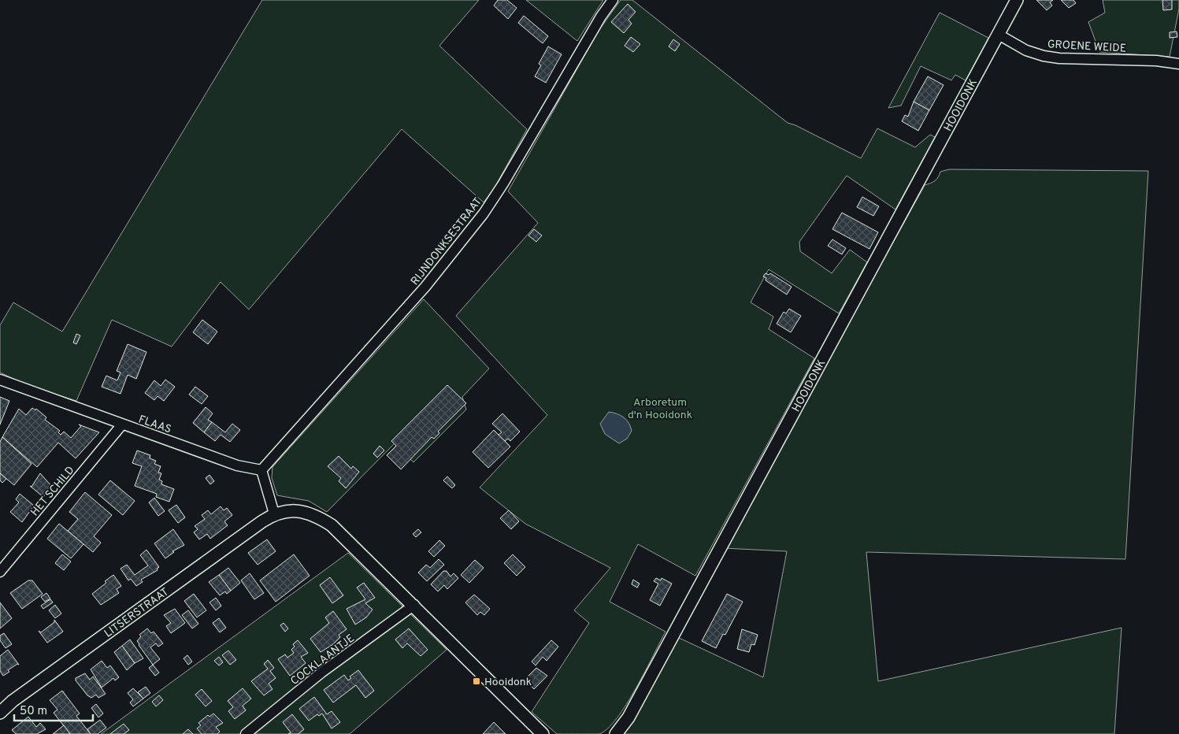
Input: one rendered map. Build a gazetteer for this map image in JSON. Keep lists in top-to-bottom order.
{
  "streets": {
    "street": [
      "GROENE WEIDE",
      "HOOIDONK",
      "RIJNDONKSESTRAAT",
      "FLAAS",
      "HET SCHILD",
      "LITSERSTRAAT",
      "COCKLAANTJE"
    ]
  },
  "crossings": [
    ["GROENE WEIDE", "HOOIDONK"],
    ["RIJNDONKSESTRAAT", "FLAAS"],
    ["FLAAS", "HET SCHILD"]
  ],
  "parks": ["Arboretum d'n Hooidonk"],
  "places": {
    "transit": ["Hooidonk"]
  },
  "scale_bar": "50 m"
}
